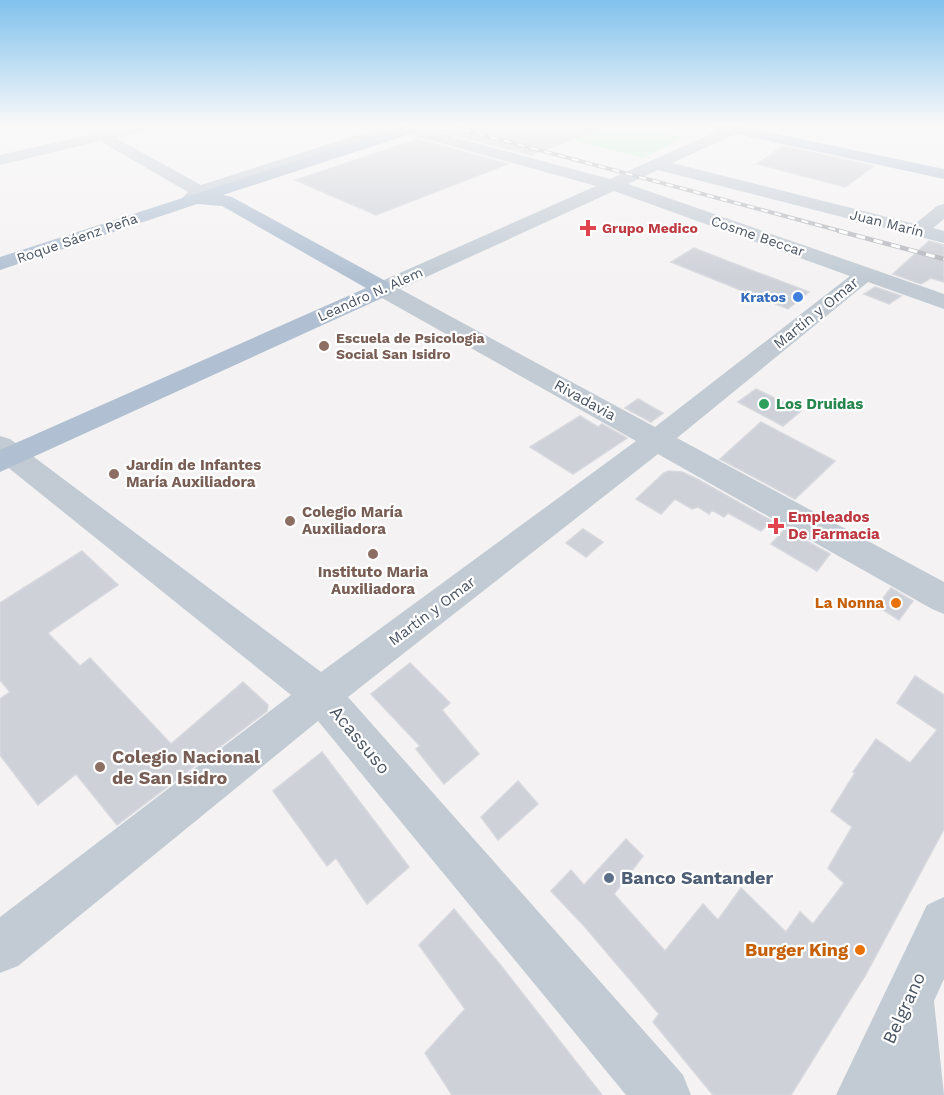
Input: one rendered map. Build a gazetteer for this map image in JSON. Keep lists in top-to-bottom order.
{
  "streets": {
    "main road": ["Roque Sáenz Peña", "Leandro N. Alem", "Rivadavia"],
    "street": [
      "Juan Marín",
      "Cosme Beccar",
      "Martín y Omar",
      "Acassuso",
      "Belgrano"
    ]
  },
  "crossings": [
    ["Cosme Beccar", "Leandro N. Alem"],
    ["Cosme Beccar", "Martín y Omar"],
    ["Roque Sáenz Peña", "Rivadavia"],
    ["Leandro N. Alem", "Rivadavia"],
    ["Leandro N. Alem", "Acassuso"],
    ["Martín y Omar", "Rivadavia"],
    ["Martín y Omar", "Acassuso"]
  ],
  "places": {
    "health": ["Grupo Medico", "Empleados De Farmacia"],
    "other": [
      "Kratos",
      "Escuela de Psicologia Social San Isidro",
      "Los Druidas",
      "Jardín de Infantes María Auxiliadora",
      "Colegio María Auxiliadora",
      "Instituto Maria Auxiliadora",
      "La Nonna",
      "Colegio Nacional de San Isidro",
      "Banco Santander",
      "Burger King"
    ]
  }
}
